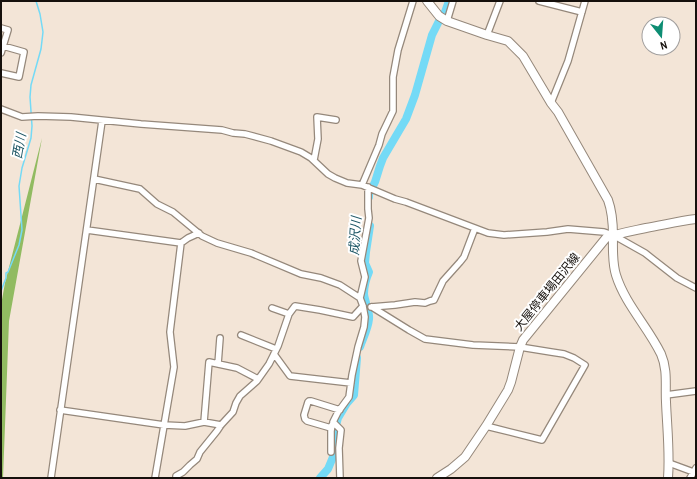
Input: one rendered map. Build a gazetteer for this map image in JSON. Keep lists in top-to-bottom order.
{
  "streets": {
    "street": ["大屋停車場田沢線"]
  },
  "water": ["西川", "成沢川"],
  "north": "bottom"
}
